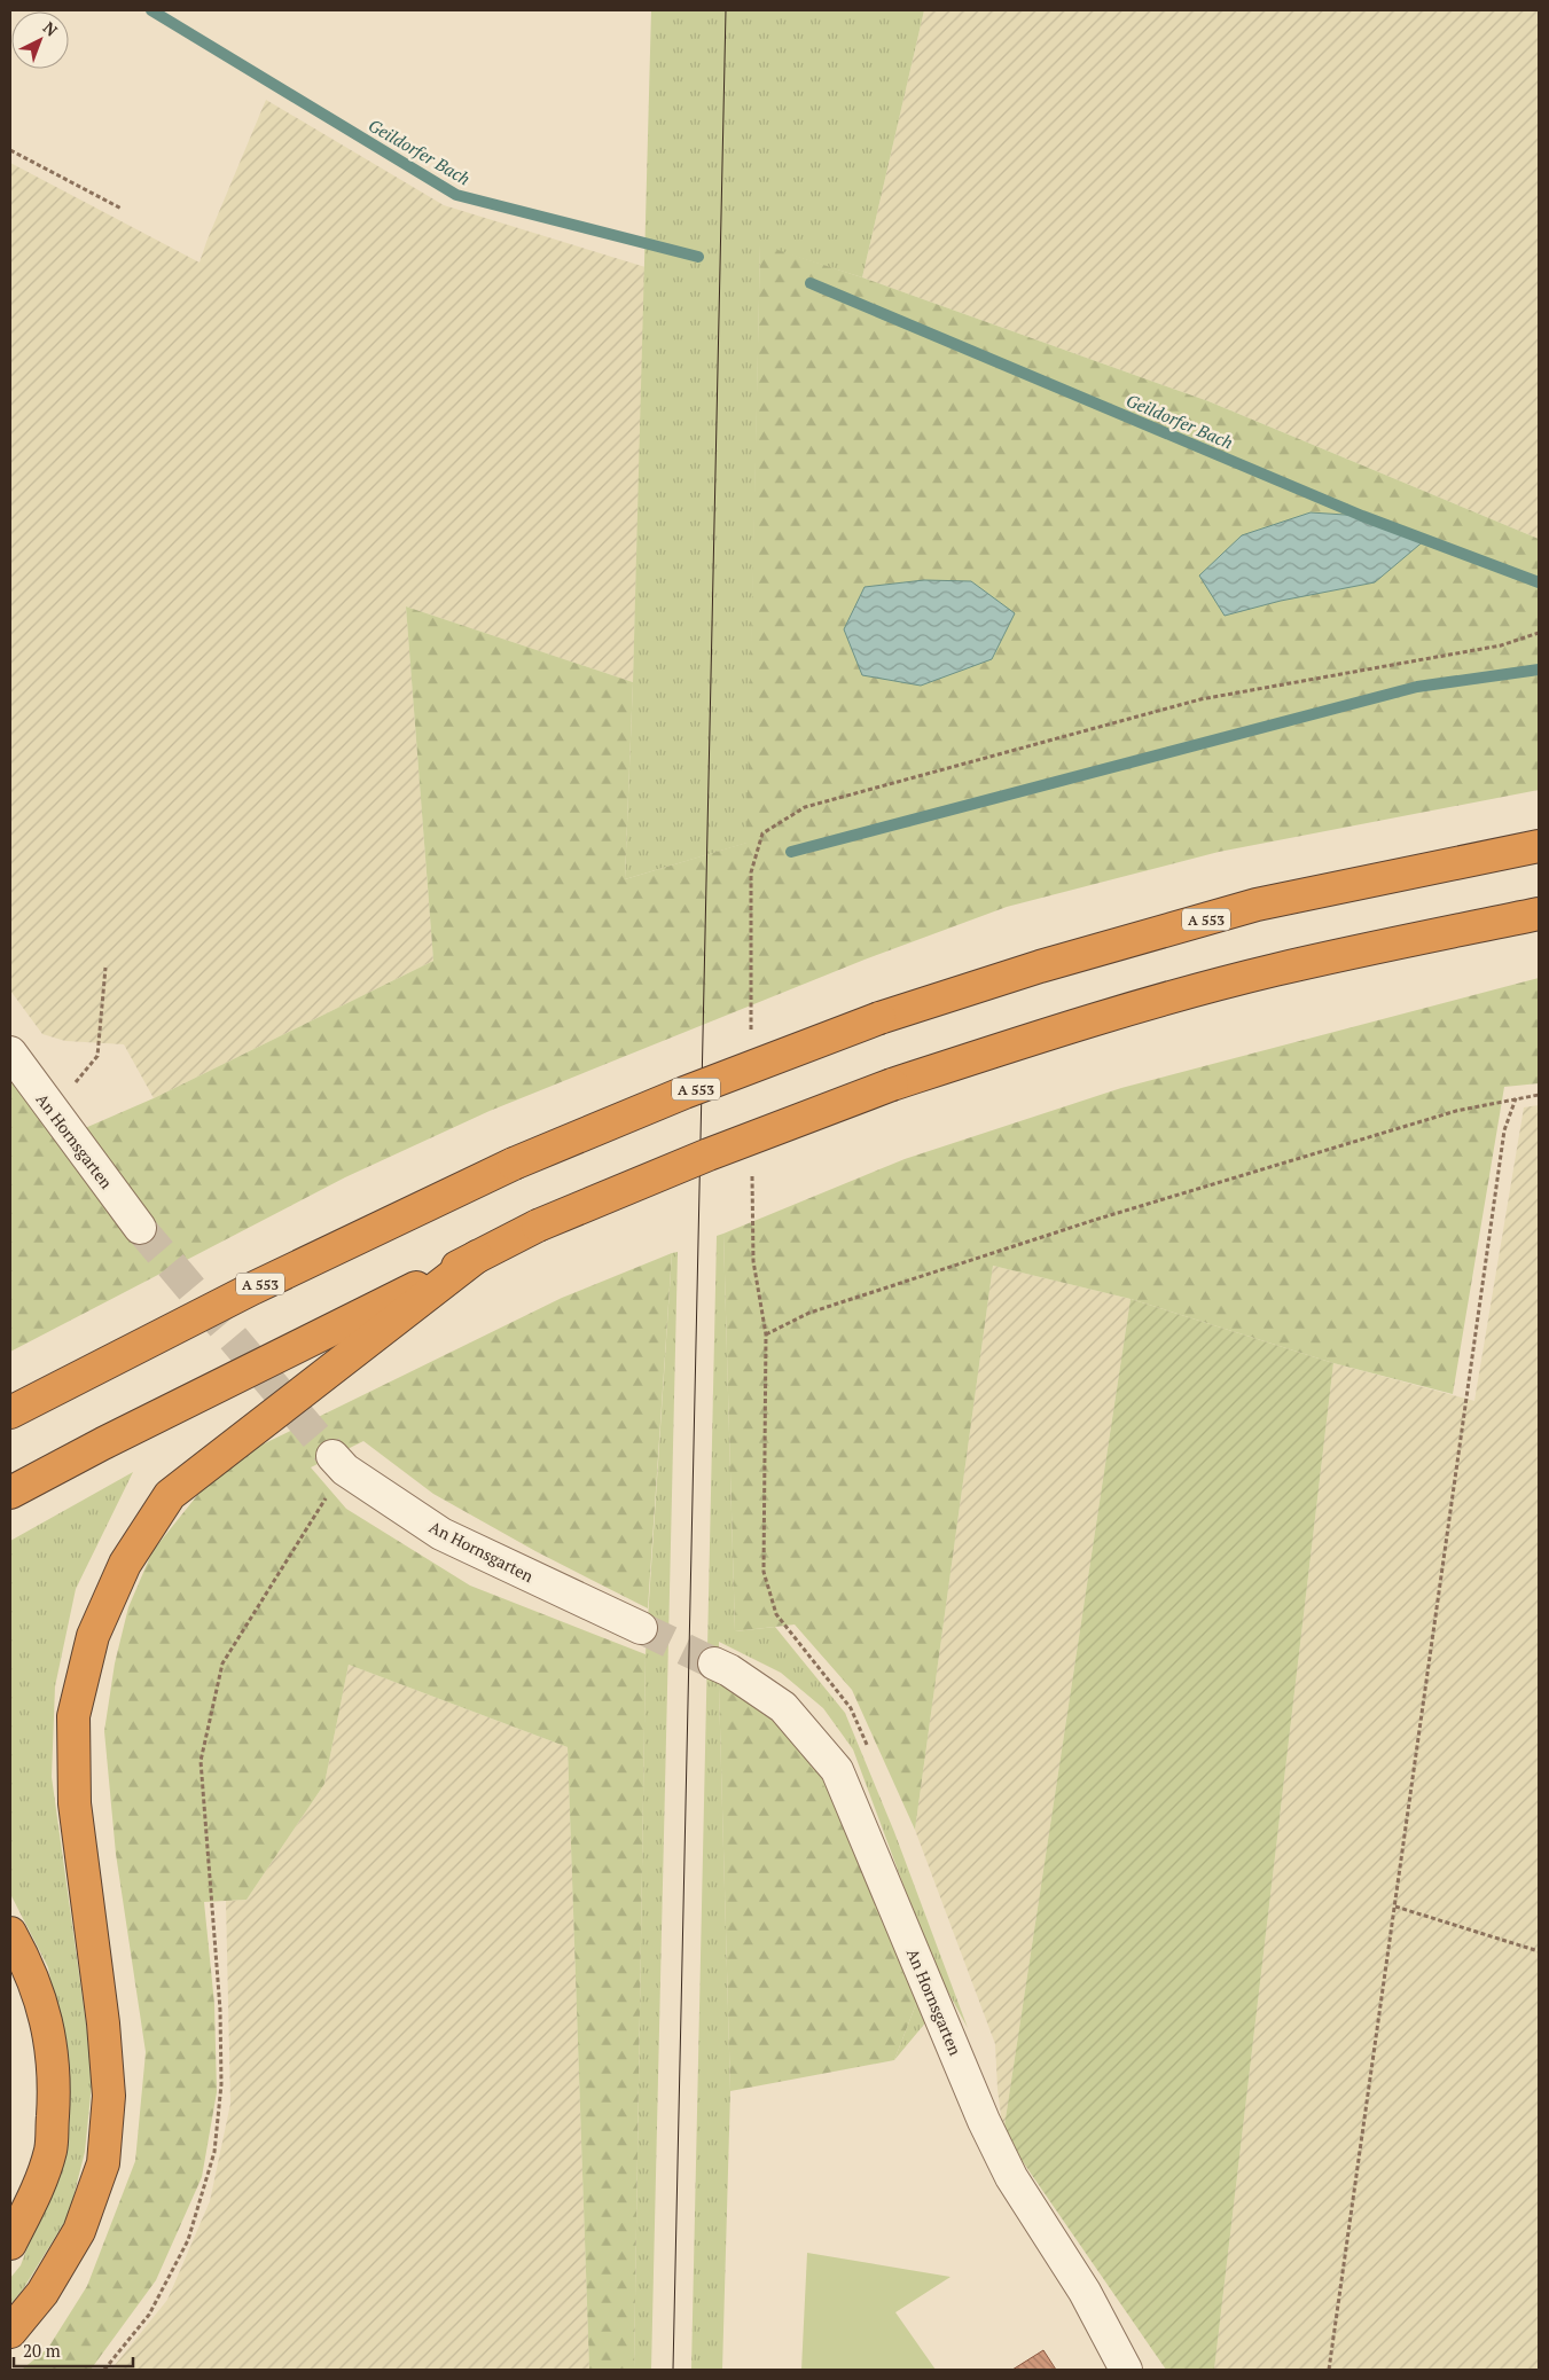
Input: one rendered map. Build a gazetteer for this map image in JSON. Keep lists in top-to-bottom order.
{
  "streets": {
    "highway": ["A 553"],
    "street": ["An Hornsgarten"]
  },
  "water": ["Geildorfer Bach"],
  "scale_bar": "20 m",
  "north": "top right"
}
